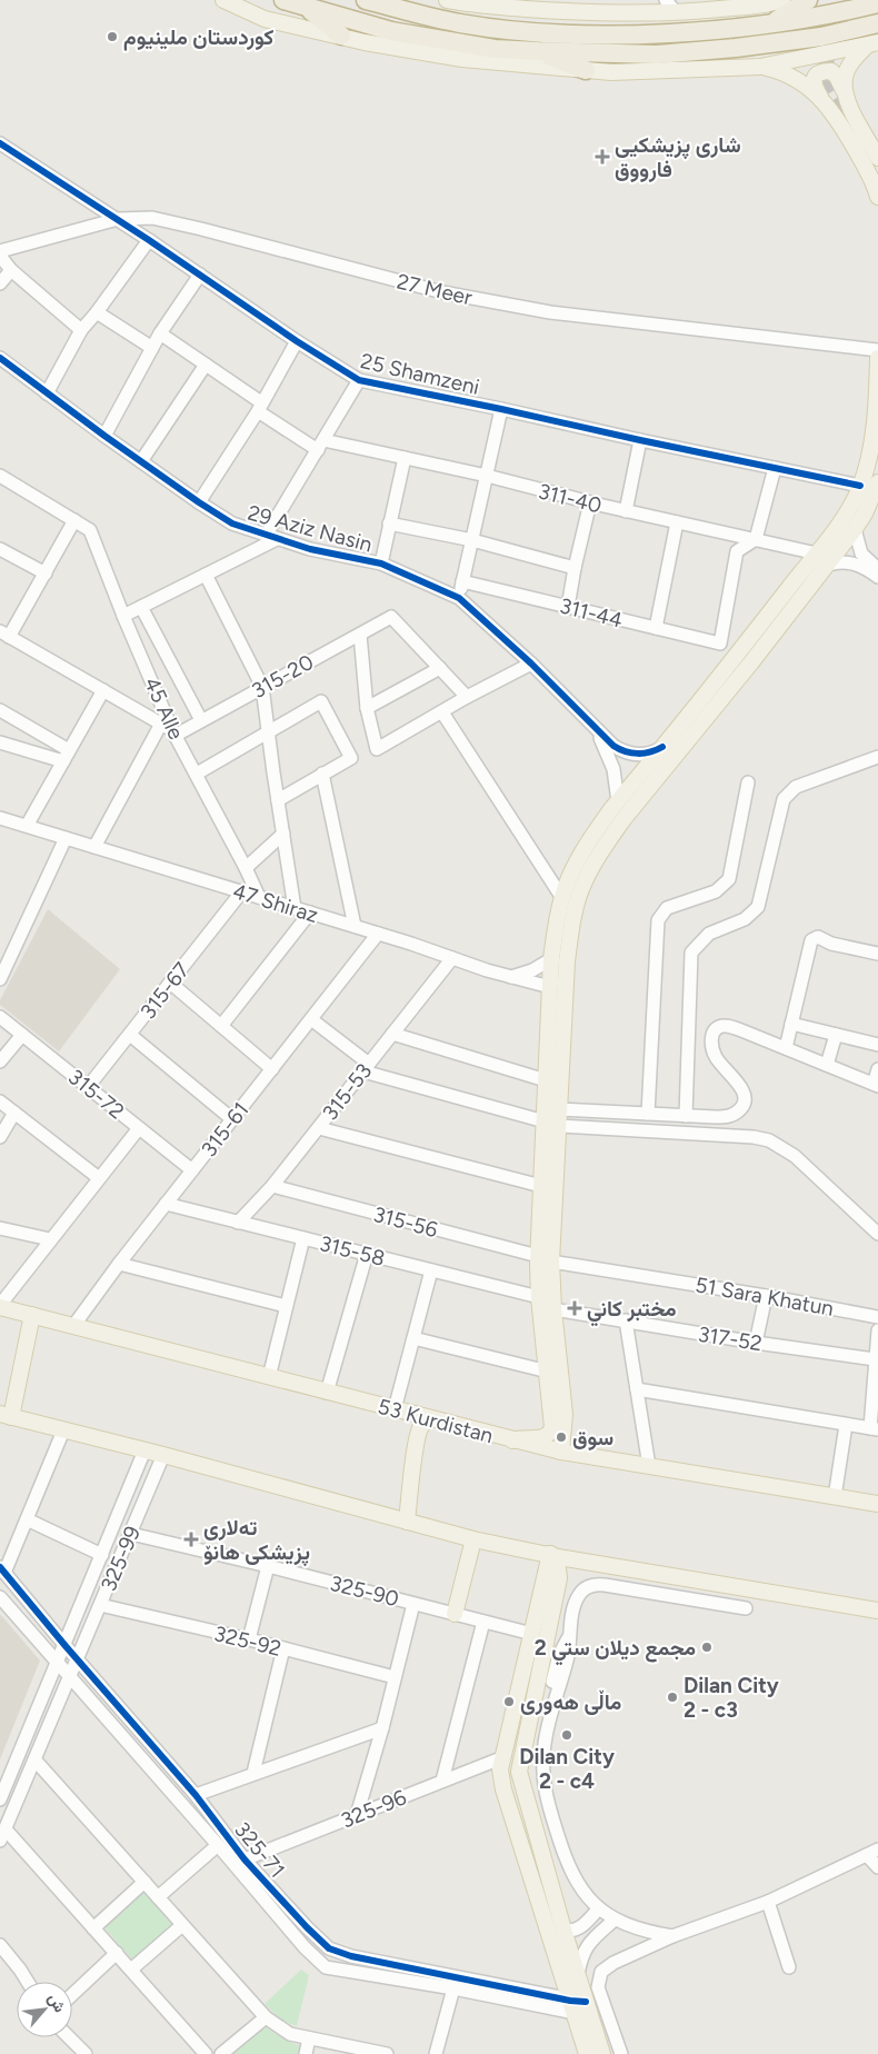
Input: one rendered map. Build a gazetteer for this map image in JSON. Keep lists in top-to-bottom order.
{
  "streets": {
    "main road": ["53 Kurdistan"],
    "street": [
      "27 Meer",
      "25 Shamzeni",
      "311-40",
      "29 Aziz Nasin",
      "311-44",
      "315-20",
      "45 Alle",
      "47 Shiraz",
      "315-67",
      "315-53",
      "315-72",
      "315-61",
      "315-56",
      "315-58",
      "51 Sara Khatun",
      "317-52",
      "325-99",
      "325-90",
      "325-92",
      "325-96",
      "325-71"
    ]
  },
  "crossings": [
    ["27 Meer", "25 Shamzeni"],
    ["311-40", "311-44"],
    ["315-20", "45 Alle"],
    ["45 Alle", "47 Shiraz"],
    ["47 Shiraz", "315-67"],
    ["47 Shiraz", "315-53"],
    ["47 Shiraz", "315-61"],
    ["315-67", "315-72"],
    ["315-53", "315-56"],
    ["315-53", "315-58"],
    ["315-72", "315-61"],
    ["315-61", "315-58"],
    ["315-61", "53 Kurdistan"],
    ["315-56", "51 Sara Khatun"],
    ["325-99", "325-90"],
    ["325-99", "325-92"],
    ["325-99", "325-71"],
    ["325-96", "325-71"]
  ],
  "places": {
    "other": [
      "کوردستان ملینیوم",
      "سوق",
      "مجمع ديلان ستي 2",
      "Dilan City 2 - c3",
      "ماڵی هەوری",
      "Dilan City 2 - c4"
    ],
    "health": ["شاری پزیشکیی فارووق", "مختبر كاني", "تەلاری پزیشکی هانۆ"]
  },
  "north": "top right"
}
